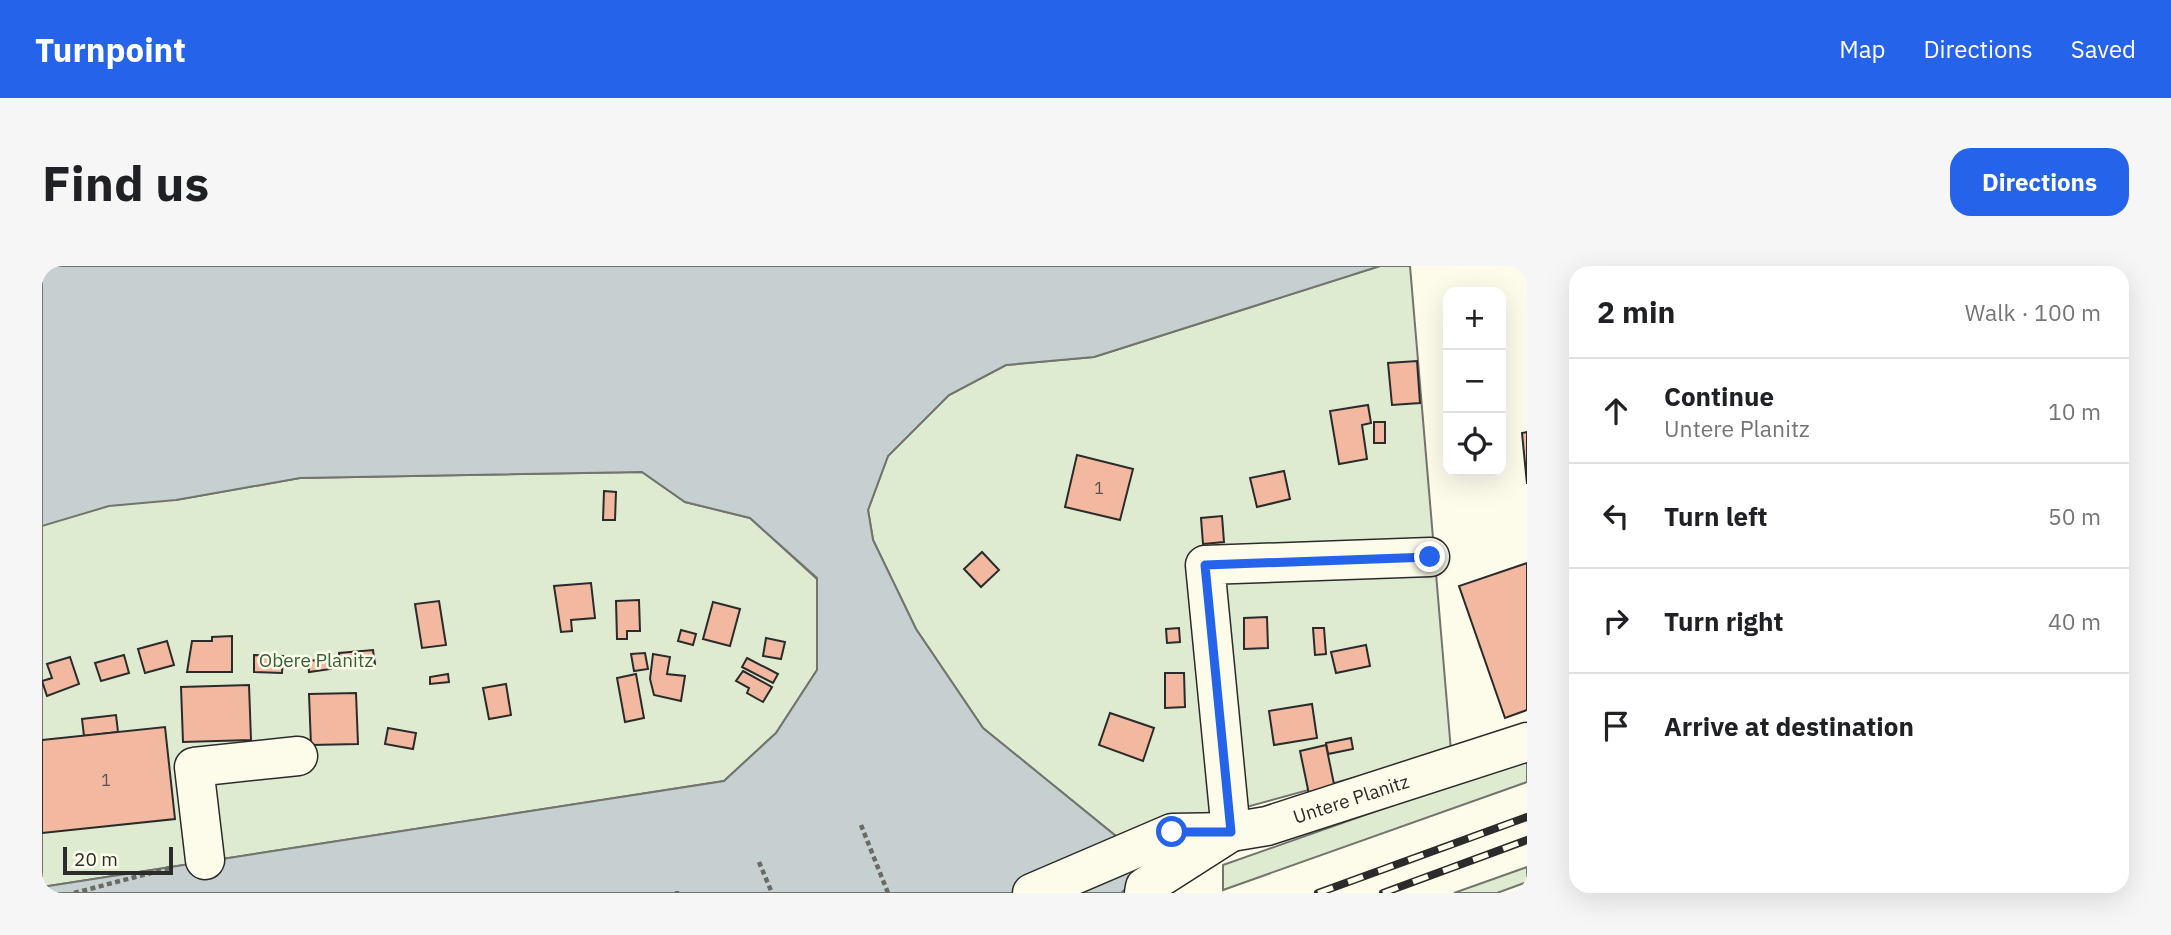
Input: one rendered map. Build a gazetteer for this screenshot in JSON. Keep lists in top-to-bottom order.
{
  "streets": {
    "lane": ["Untere Planitz"]
  },
  "parks": ["Obere Planitz"],
  "house_numbers": ["1", "1"],
  "scale_bar": "20 m",
  "page": {
    "header": "Turnpoint",
    "nav": ["Map", "Directions", "Saved"],
    "buttons": "Directions",
    "title": "Find us",
    "heading": ["2 min", "Walk · 100 m"],
    "map_buttons": ["+", "−"],
    "list": [
      ["Continue", "Untere Planitz", "10 m"],
      ["Turn left", "50 m"],
      ["Turn right", "40 m"],
      "Arrive at destination"
    ],
    "scale": "20 m"
  }
}
